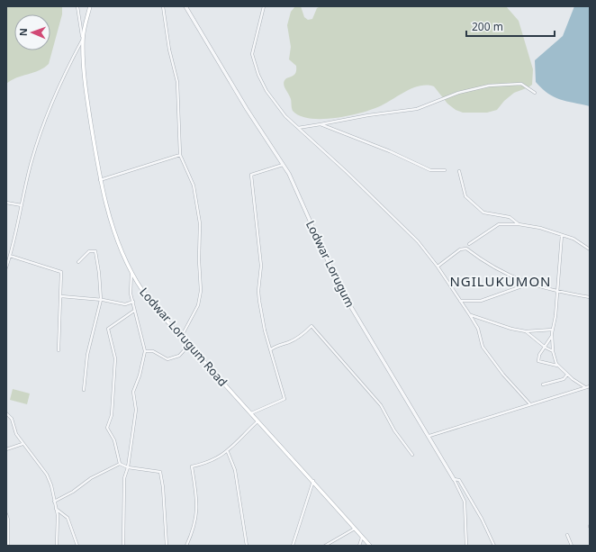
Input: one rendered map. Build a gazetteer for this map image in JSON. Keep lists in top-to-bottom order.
{
  "streets": {
    "main road": ["Lodwar Lorugum Road"],
    "street": ["Lodwar Lorugum"]
  },
  "districts": ["NGILUKUMON"],
  "scale_bar": "200 m",
  "north": "left"
}
